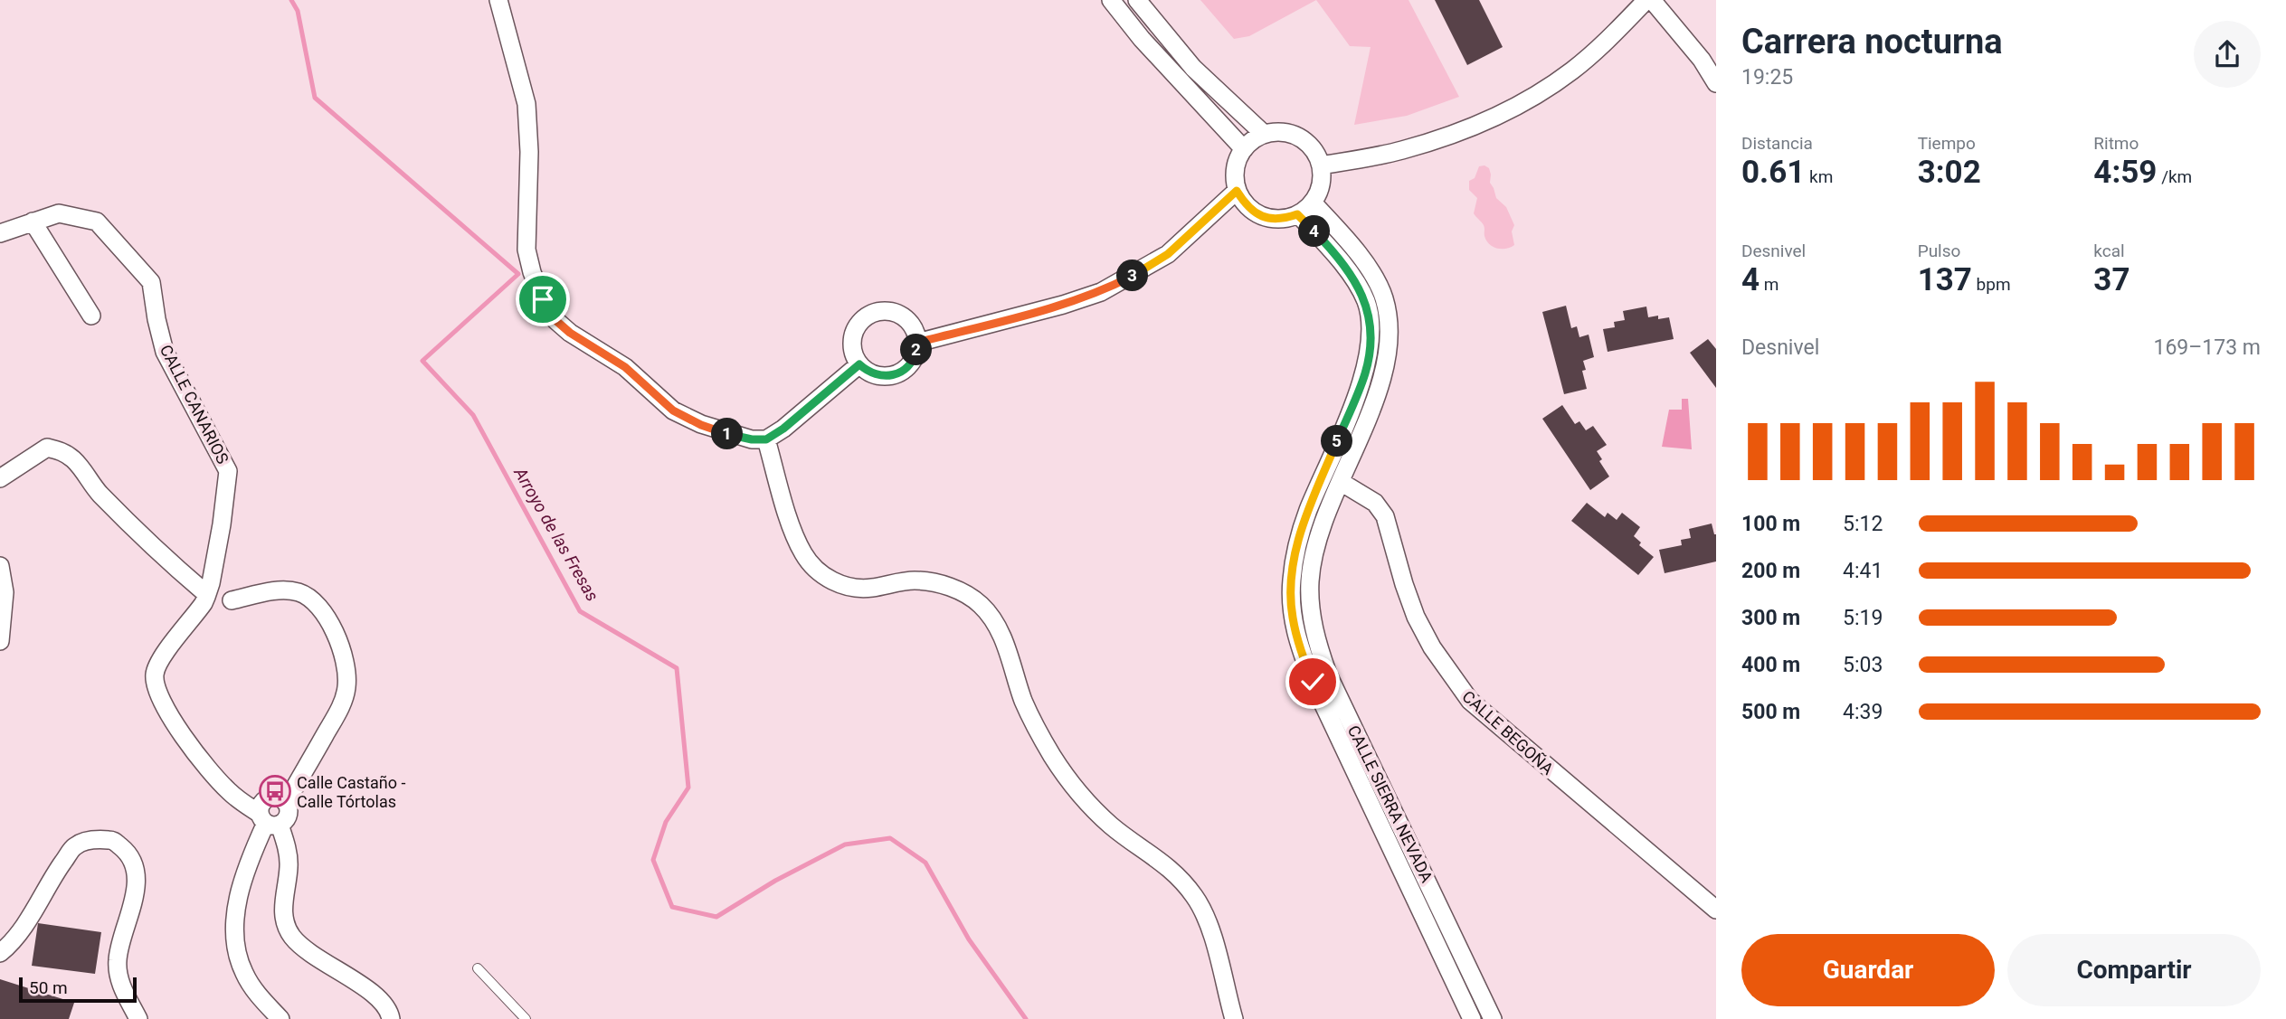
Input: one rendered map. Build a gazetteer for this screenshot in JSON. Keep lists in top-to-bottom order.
{
  "streets": {
    "street": ["CALLE CANARIOS", "CALLE BEGOÑA", "CALLE SIERRA NEVADA"]
  },
  "crossings": [
    ["CALLE BEGOÑA", "CALLE SIERRA NEVADA"]
  ],
  "water": ["Arroyo de las Fresas"],
  "places": {
    "bus stop": ["Calle Castaño - Calle Tórtolas"]
  },
  "scale_bar": "50 m",
  "page": {
    "heading": ["Carrera nocturna", "19:25"],
    "stats": [
      ["Distancia", "0.61 km"],
      ["Tiempo", "3:02"],
      ["Ritmo", "4:59 /km"],
      ["Desnivel", "4 m"],
      ["Pulso", "137 bpm"],
      ["kcal", "37"]
    ],
    "pins": [
      "4",
      "3",
      "2",
      "1",
      "5"
    ],
    "chart": ["Desnivel", "169–173 m"],
    "list": [
      {
        "name": "100 m",
        "note": "5:12"
      },
      {
        "name": "200 m",
        "note": "4:41"
      },
      {
        "name": "300 m",
        "note": "5:19"
      },
      {
        "name": "400 m",
        "note": "5:03"
      },
      {
        "name": "500 m",
        "note": "4:39"
      }
    ],
    "buttons": ["Guardar", "Compartir"],
    "scale": "50 m"
  }
}
